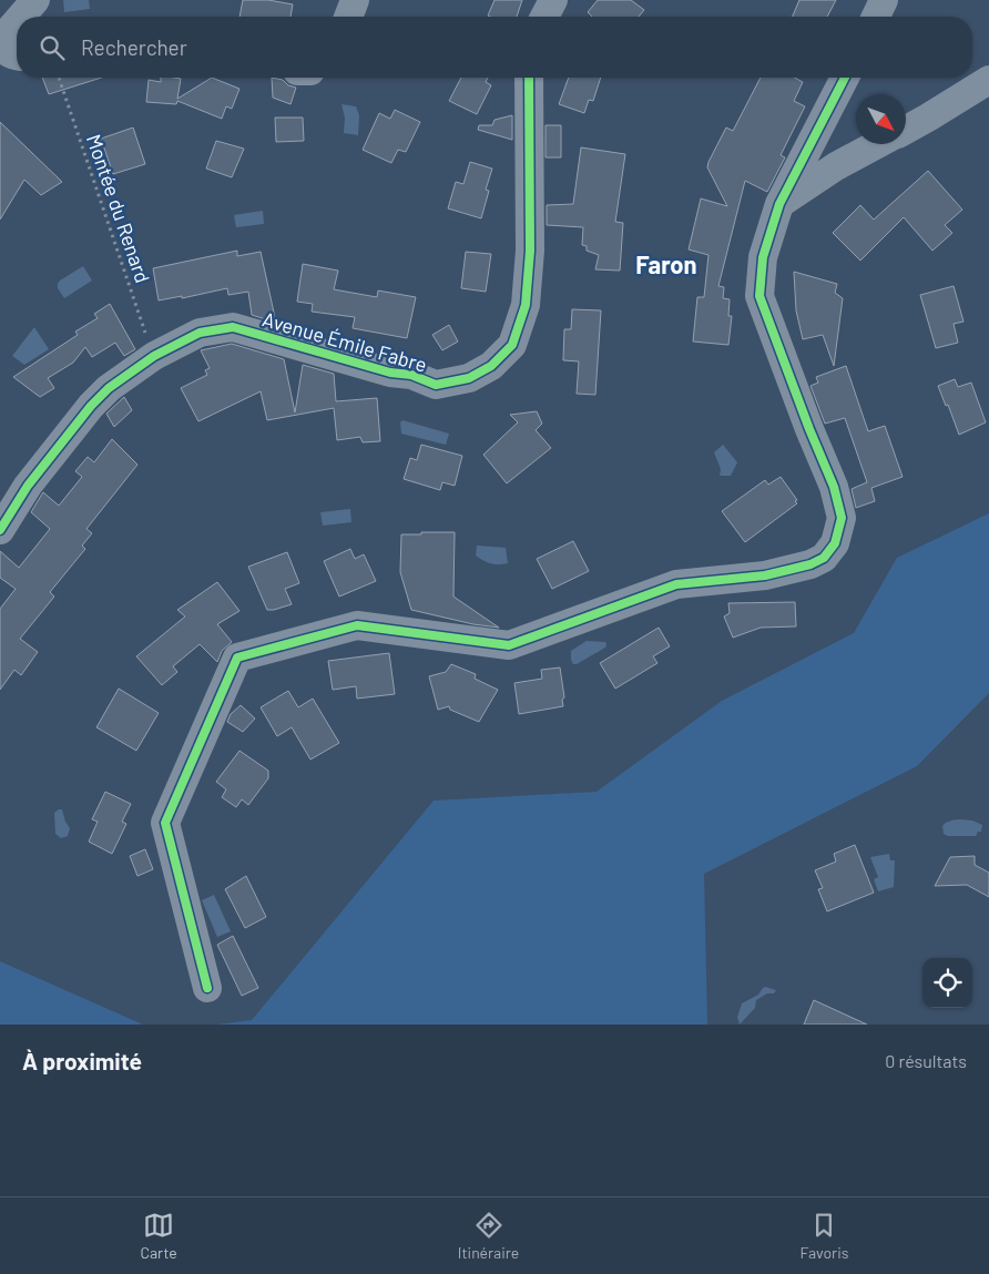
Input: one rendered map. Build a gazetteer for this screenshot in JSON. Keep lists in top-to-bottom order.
{
  "streets": {
    "street": ["Avenue Émile Fabre"],
    "path": ["Montée du Renard"]
  },
  "crossings": [
    ["Montée du Renard", "Avenue Émile Fabre"]
  ],
  "districts": ["Faron"],
  "north": "bottom right",
  "page": {
    "search": "Rechercher",
    "heading": ["À proximité", "0 résultats"],
    "nav": ["Carte", "Itinéraire", "Favoris"]
  }
}
